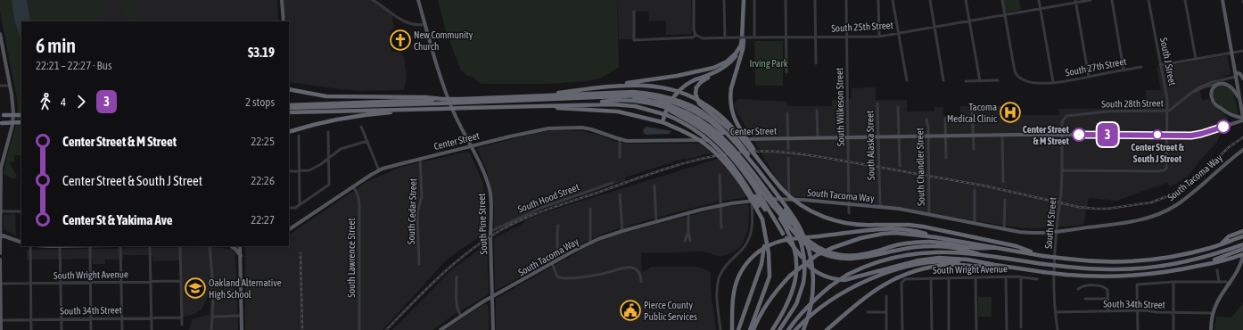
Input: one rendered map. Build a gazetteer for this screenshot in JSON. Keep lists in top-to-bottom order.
{
  "streets": {
    "main road": ["Center Street", "South Tacoma Way", "South Pine Street"],
    "street": [
      "South 25th Street",
      "South J Street",
      "South 27th Street",
      "South 28th Street",
      "South Wilkeson Street",
      "South Alaska Street",
      "South Chandler Street",
      "South Hood Street",
      "South Cedar Street",
      "South M Street",
      "South Lawrence Street",
      "South Wright Avenue",
      "South 34th Street"
    ]
  },
  "crossings": [
    ["South 25th Street", "South Wilkeson Street"],
    ["South J Street", "South 28th Street"],
    ["South J Street", "Center Street"],
    ["South J Street", "South M Street"],
    ["South 28th Street", "South M Street"],
    ["South Wilkeson Street", "Center Street"],
    ["South Wilkeson Street", "South Tacoma Way"],
    ["Center Street", "South Alaska Street"],
    ["Center Street", "South Chandler Street"],
    ["Center Street", "South Cedar Street"],
    ["Center Street", "South M Street"],
    ["Center Street", "South Pine Street"],
    ["Center Street", "South Lawrence Street"],
    ["South Alaska Street", "South Tacoma Way"],
    ["South Chandler Street", "South Tacoma Way"],
    ["South Tacoma Way", "South M Street"],
    ["South Tacoma Way", "South Pine Street"],
    ["South Hood Street", "South Pine Street"],
    ["South M Street", "South 34th Street"]
  ],
  "parks": ["Irving Park"],
  "places": {
    "church": ["New Community Church"],
    "hospital": ["Tacoma Medical Clinic"],
    "other": ["Center Street & M Street", "Center Street & South J Street"],
    "school or university": ["Oakland Alternative High School"],
    "public building": ["Pierce County Public Services"]
  },
  "lines": ["bus line 3"],
  "page": {
    "on_map": "3",
    "heading": ["6 min", "22:21 – 22:27 · Bus", "$3.19"],
    "legs": ["4", "3", "2 stops"],
    "list": [
      {
        "name": "Center Street & M Street",
        "value": "22:25"
      },
      {
        "name": "Center Street & South J Street",
        "value": "22:26"
      },
      {
        "name": "Center St & Yakima Ave",
        "value": "22:27"
      }
    ]
  }
}
